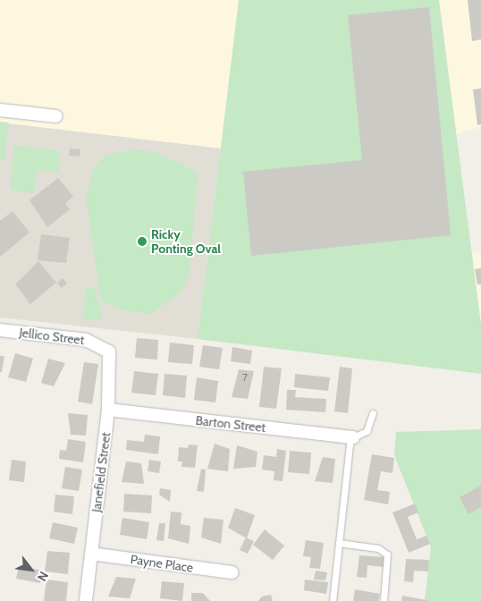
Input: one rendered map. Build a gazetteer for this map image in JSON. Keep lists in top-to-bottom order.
{
  "streets": {
    "street": [
      "Jellico Street",
      "Barton Street",
      "Janefield Street",
      "Payne Place"
    ]
  },
  "crossings": [
    ["Jellico Street", "Janefield Street"],
    ["Barton Street", "Janefield Street"],
    ["Janefield Street", "Payne Place"]
  ],
  "places": ["Ricky Ponting Oval"],
  "house_numbers": ["7"],
  "north": "bottom right"
}
